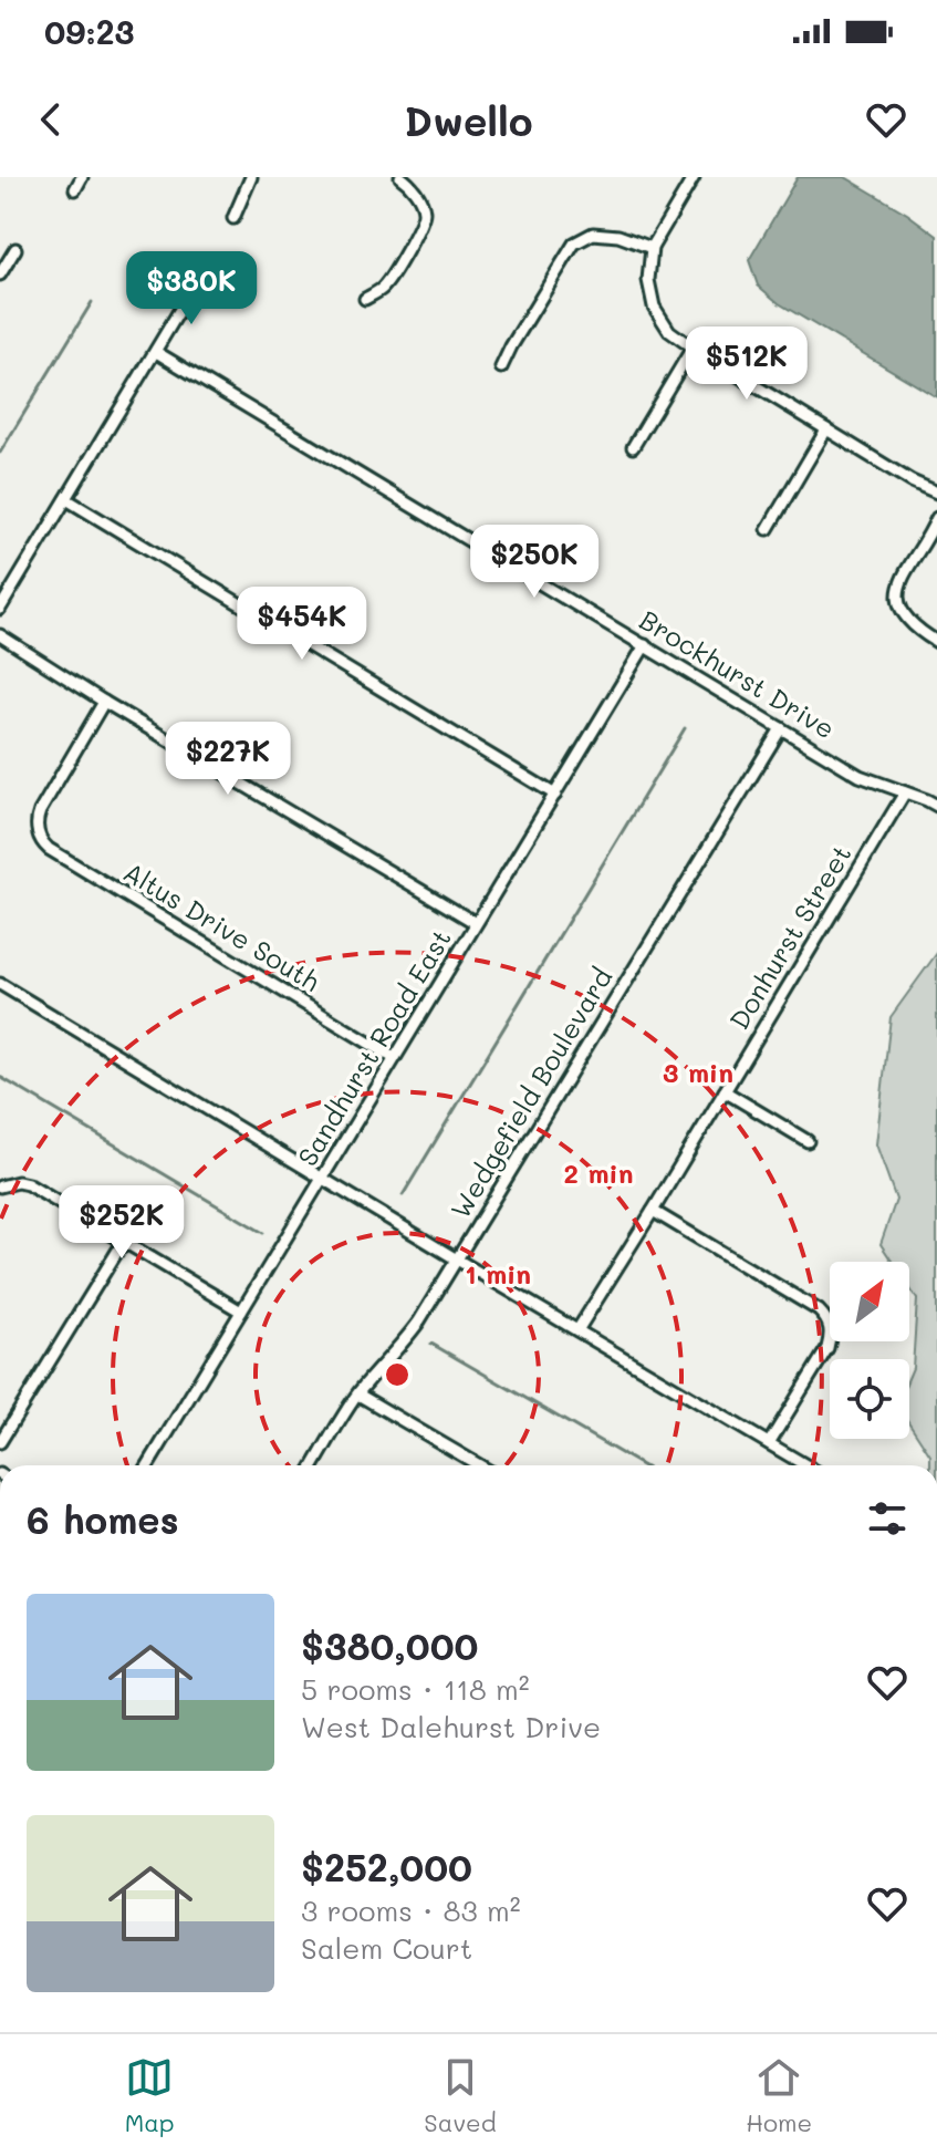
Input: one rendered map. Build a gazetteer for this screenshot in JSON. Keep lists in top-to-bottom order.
{
  "streets": {
    "street": [
      "Brockhurst Drive",
      "Altus Drive South",
      "Donhurst Street",
      "Sandhurst Road East",
      "Wedgefield Boulevard"
    ]
  },
  "crossings": [
    ["Brockhurst Drive", "Donhurst Street"],
    ["Brockhurst Drive", "Sandhurst Road East"],
    ["Brockhurst Drive", "Wedgefield Boulevard"],
    ["Altus Drive South", "Sandhurst Road East"]
  ],
  "north": "top right",
  "page": {
    "status": "09:23",
    "header": "Dwello",
    "price": [
      "$380K",
      "$512K",
      "$250K",
      "$454K",
      "$227K",
      "$252K"
    ],
    "heading": "6 homes",
    "list": [
      {
        "name": "$380,000",
        "note": "5 rooms · 118 m² · West Dalehurst Drive"
      },
      {
        "name": "$252,000",
        "note": "3 rooms · 83 m² · Salem Court"
      }
    ],
    "tabs": ["Map", "Saved", "Home"]
  },
  "rings": ["3 min", "2 min", "1 min"]
}
